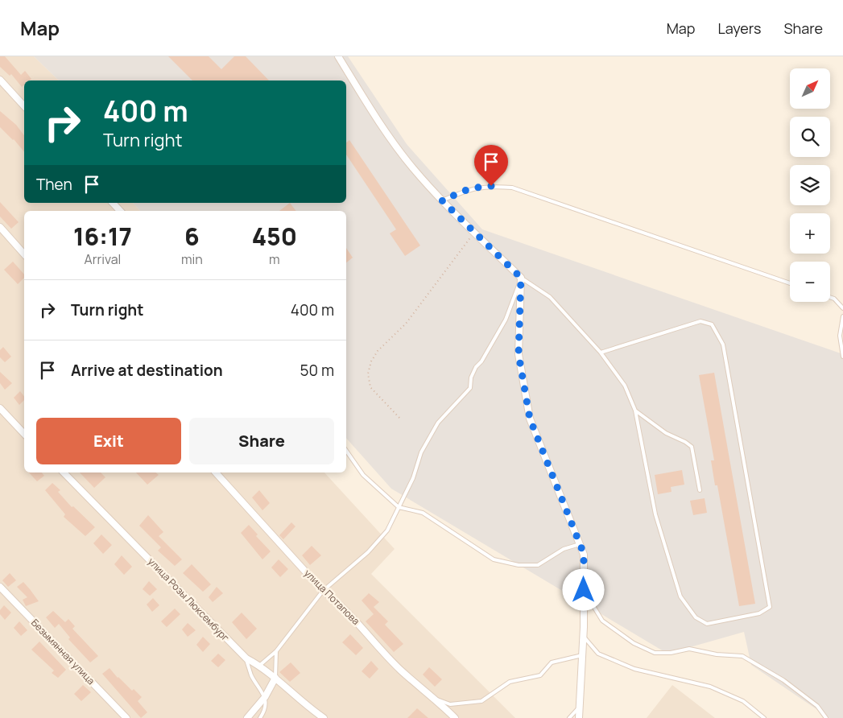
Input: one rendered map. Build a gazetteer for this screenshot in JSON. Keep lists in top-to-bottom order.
{
  "streets": {
    "street": ["улица Потапова", "улица Розы Люксембург", "Безымянная улица"]
  },
  "north": "top right",
  "page": {
    "header": "Map",
    "nav": ["Map", "Layers", "Share"],
    "map_buttons": ["+", "−"],
    "turn": ["400 m", "Turn right"],
    "then": "Then",
    "eta": [
      "16:17",
      "Arrival",
      "6",
      "min",
      "450",
      "m"
    ],
    "list": [
      {
        "name": "Turn right",
        "value": "400 m"
      },
      {
        "name": "Arrive at destination",
        "value": "50 m"
      }
    ],
    "buttons": ["Exit", "Share"]
  }
}
